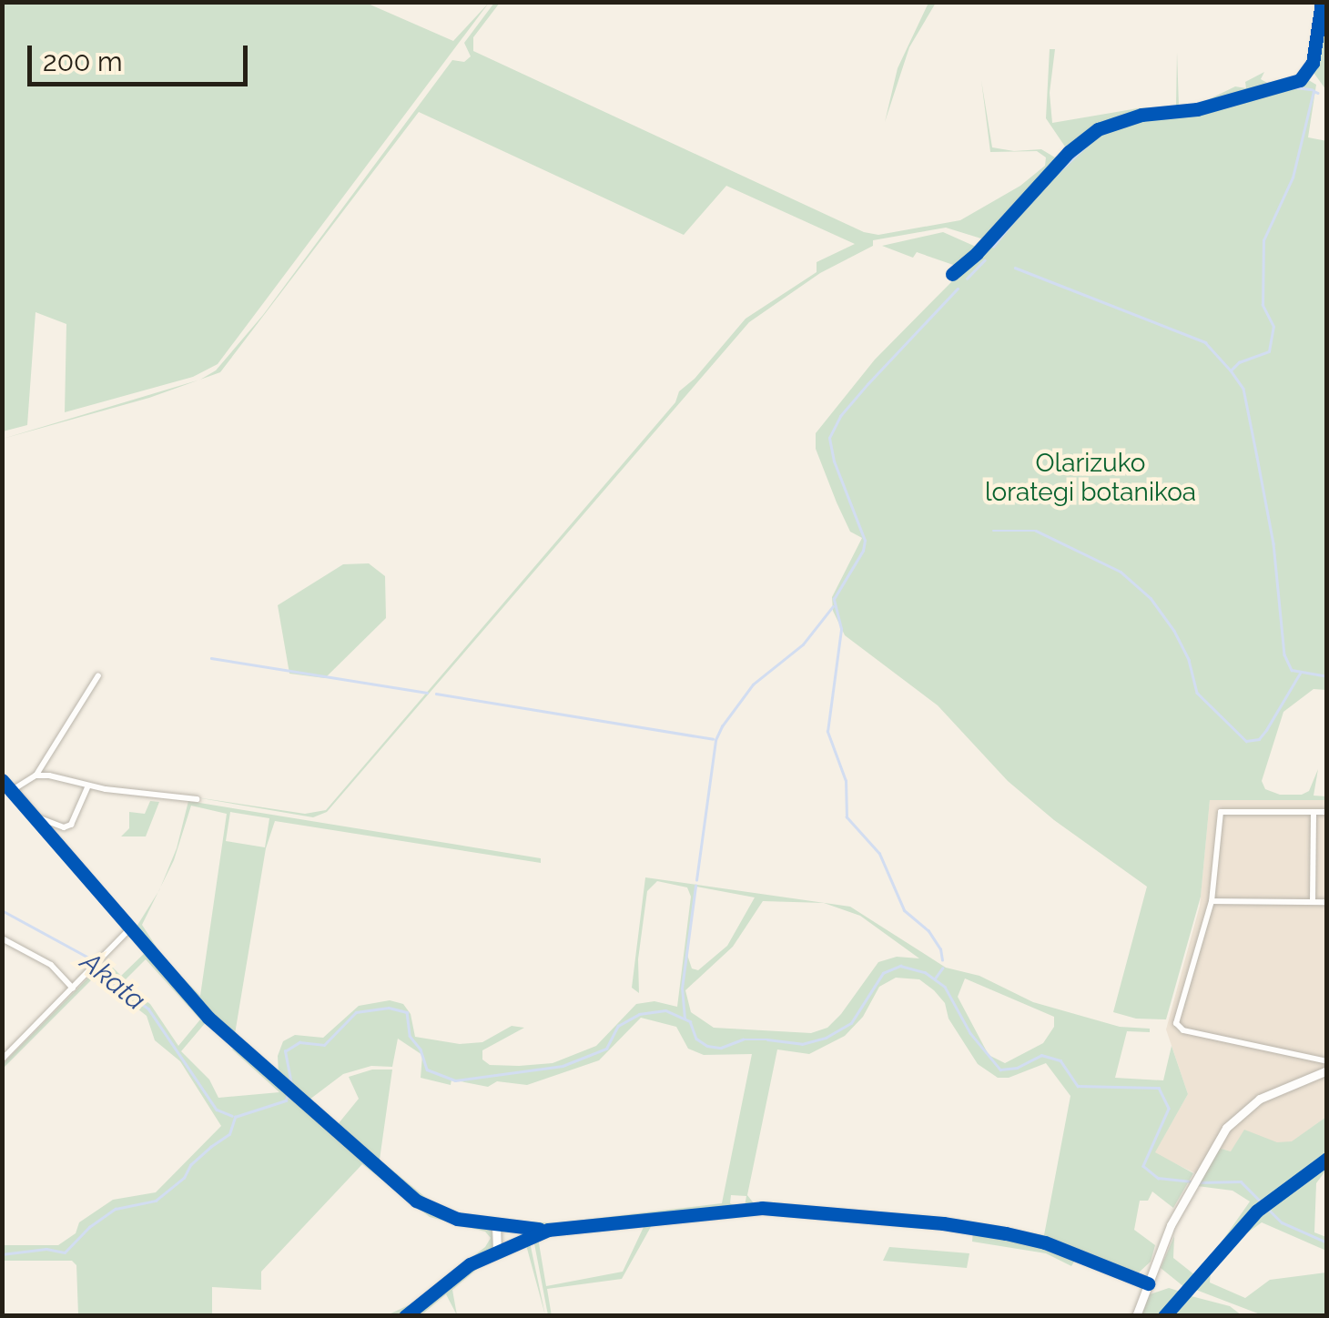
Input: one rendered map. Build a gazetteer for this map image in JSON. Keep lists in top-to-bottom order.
{
  "water": ["Akata"],
  "parks": ["Olarizuko lorategi botanikoa"],
  "scale_bar": "200 m"
}
